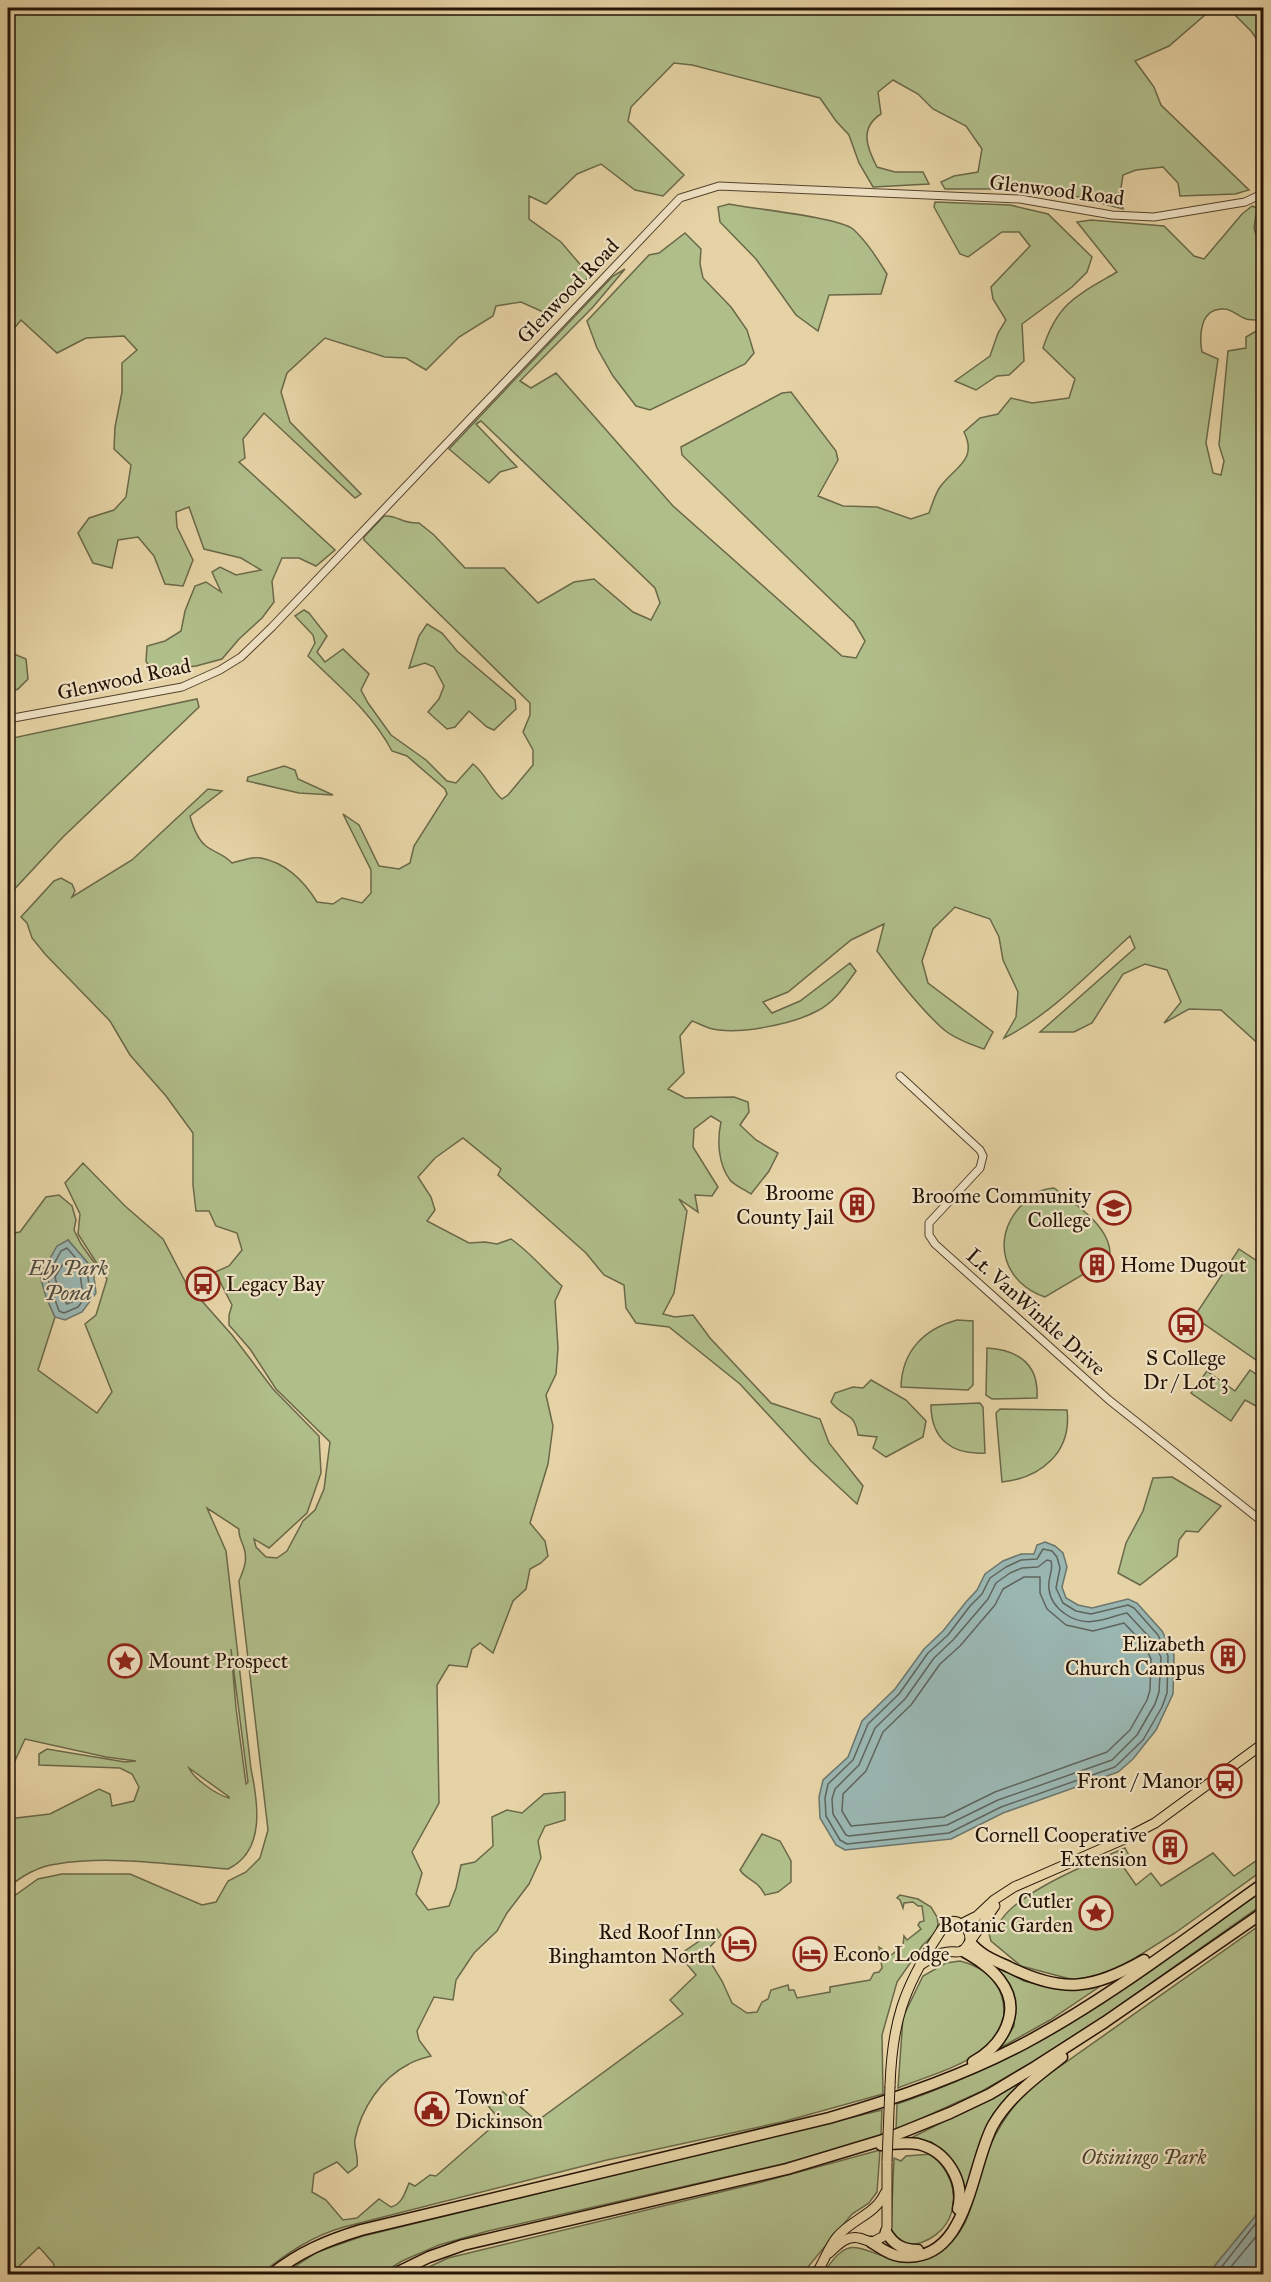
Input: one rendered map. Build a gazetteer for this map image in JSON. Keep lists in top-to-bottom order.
{
  "streets": {
    "street": ["Glenwood Road", "Lt. VanWinkle Drive"]
  },
  "water": ["Ely Park Pond"],
  "parks": ["Otsiningo Park"],
  "places": {
    "building": [
      "Broome County Jail",
      "Home Dugout",
      "Elizabeth Church Campus",
      "Cornell Cooperative Extension"
    ],
    "school or university": ["Broome Community College"],
    "bus stop": ["Legacy Bay", "S College Dr / Lot 3", "Front / Manor"],
    "place": ["Mount Prospect", "Cutler Botanic Garden"],
    "hotel": ["Red Roof Inn Binghamton North", "Econo Lodge"],
    "public building": ["Town of Dickinson"]
  }
}
